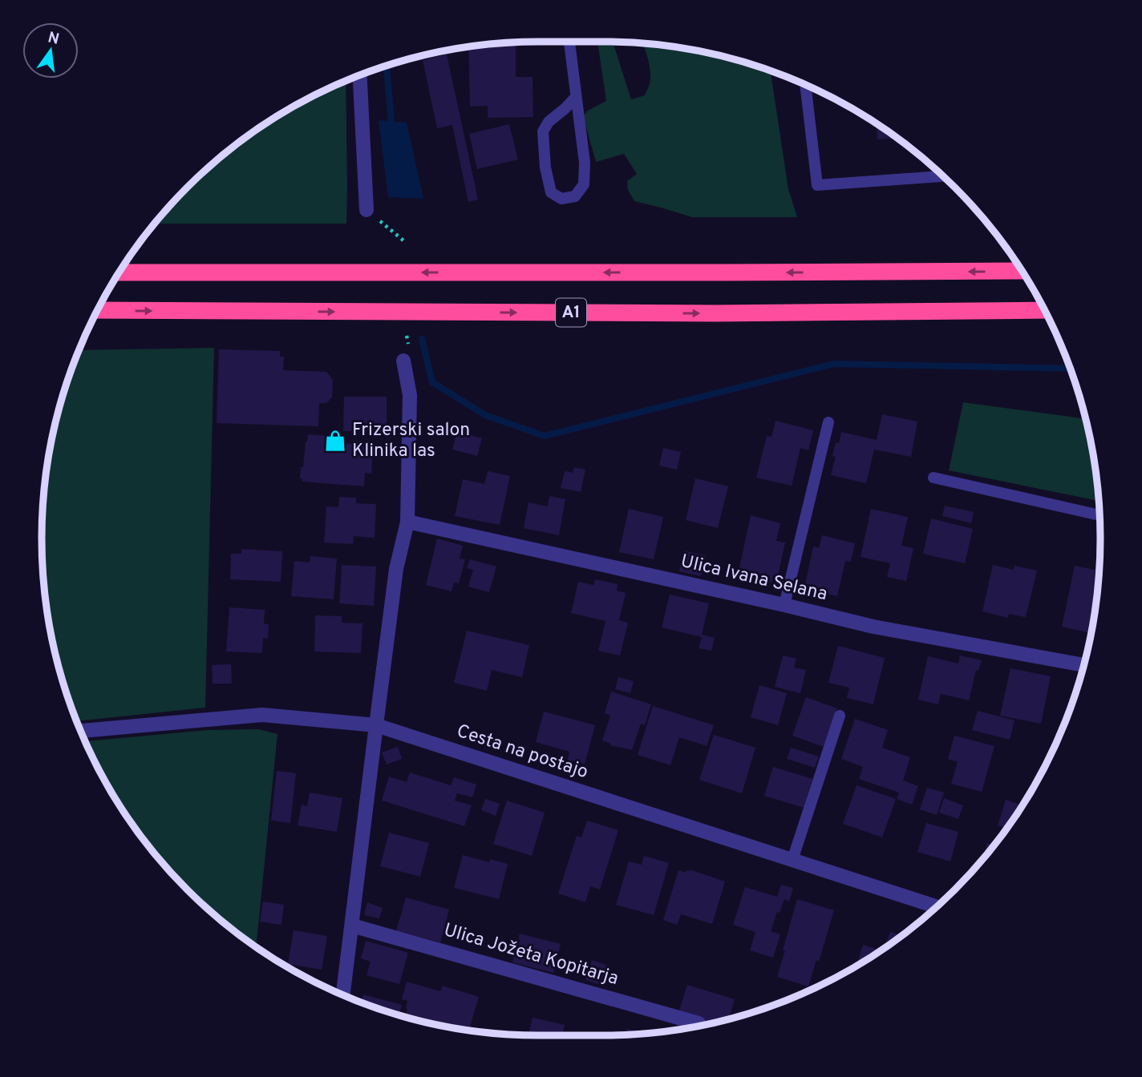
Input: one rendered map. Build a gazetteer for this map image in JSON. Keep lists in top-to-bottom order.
{
  "streets": {
    "highway": ["A1"],
    "street": ["Ulica Ivana Selana", "Cesta na postajo", "Ulica Jožeta Kopitarja"]
  },
  "places": {
    "shop": ["Frizerski salon Klinika las"]
  },
  "north": "top"
}
